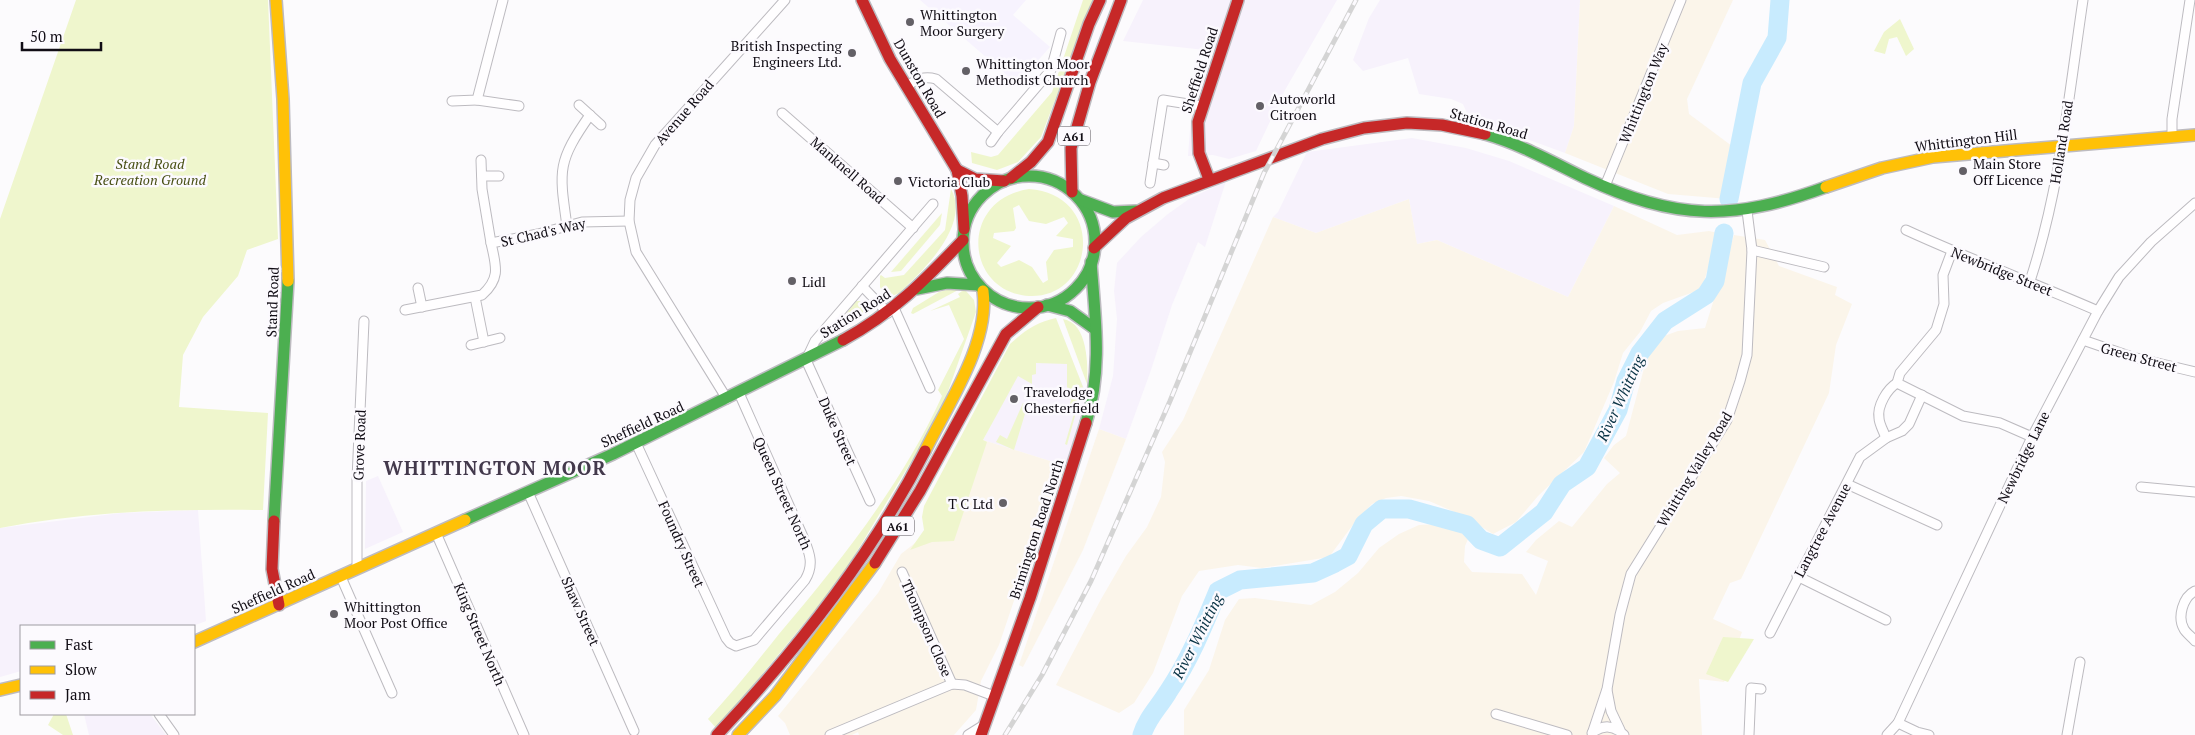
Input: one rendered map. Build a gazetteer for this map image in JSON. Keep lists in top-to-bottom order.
{
  "streets": {
    "main road": [
      "Sheffield Road",
      "Dunston Road",
      "Station Road",
      "A61",
      "Whittington Hill",
      "Stand Road",
      "Brimington Road North"
    ],
    "street": [
      "Whittington Way",
      "Avenue Road",
      "Holland Road",
      "Manknell Road",
      "St Chad's Way",
      "Newbridge Street",
      "Green Street",
      "Duke Street",
      "Grove Road",
      "Newbridge Lane",
      "Whitting Valley Road",
      "Queen Street North",
      "Langtree Avenue",
      "Foundry Street",
      "Shaw Street",
      "Thompson Close",
      "King Street North"
    ]
  },
  "crossings": [
    ["Sheffield Road", "Avenue Road"],
    ["Sheffield Road", "Station Road"],
    ["Sheffield Road", "Stand Road"],
    ["Sheffield Road", "Duke Street"],
    ["Sheffield Road", "Grove Road"],
    ["Sheffield Road", "Queen Street North"],
    ["Sheffield Road", "Foundry Street"],
    ["Sheffield Road", "Shaw Street"],
    ["Sheffield Road", "King Street North"],
    ["Dunston Road", "Station Road"],
    ["Dunston Road", "A61"],
    ["Dunston Road", "Brimington Road North"],
    ["Whittington Way", "Station Road"],
    ["Avenue Road", "St Chad's Way"],
    ["Station Road", "A61"],
    ["Station Road", "Whittington Hill"],
    ["Station Road", "Duke Street"],
    ["Station Road", "Whitting Valley Road"],
    ["Station Road", "Brimington Road North"],
    ["A61", "Brimington Road North"],
    ["Whittington Hill", "Holland Road"],
    ["Whittington Hill", "Whitting Valley Road"],
    ["Holland Road", "Newbridge Street"],
    ["Newbridge Street", "Newbridge Lane"],
    ["Green Street", "Newbridge Lane"],
    ["Queen Street North", "Foundry Street"]
  ],
  "districts": ["WHITTINGTON MOOR"],
  "water": ["River Whitting"],
  "parks": ["Stand Road Recreation Ground"],
  "places": [
    "Whittington Moor Surgery",
    "British Inspecting Engineers Ltd.",
    "Whittington Moor Methodist Church",
    "Autoworld Citroen",
    "Main Store Off Licence",
    "Victoria Club",
    "Lidl",
    "Travelodge Chesterfield",
    "T C Ltd",
    "Whittington Moor Post Office"
  ],
  "legend": ["Fast", "Slow", "Jam"],
  "scale_bar": "50 m"
}
